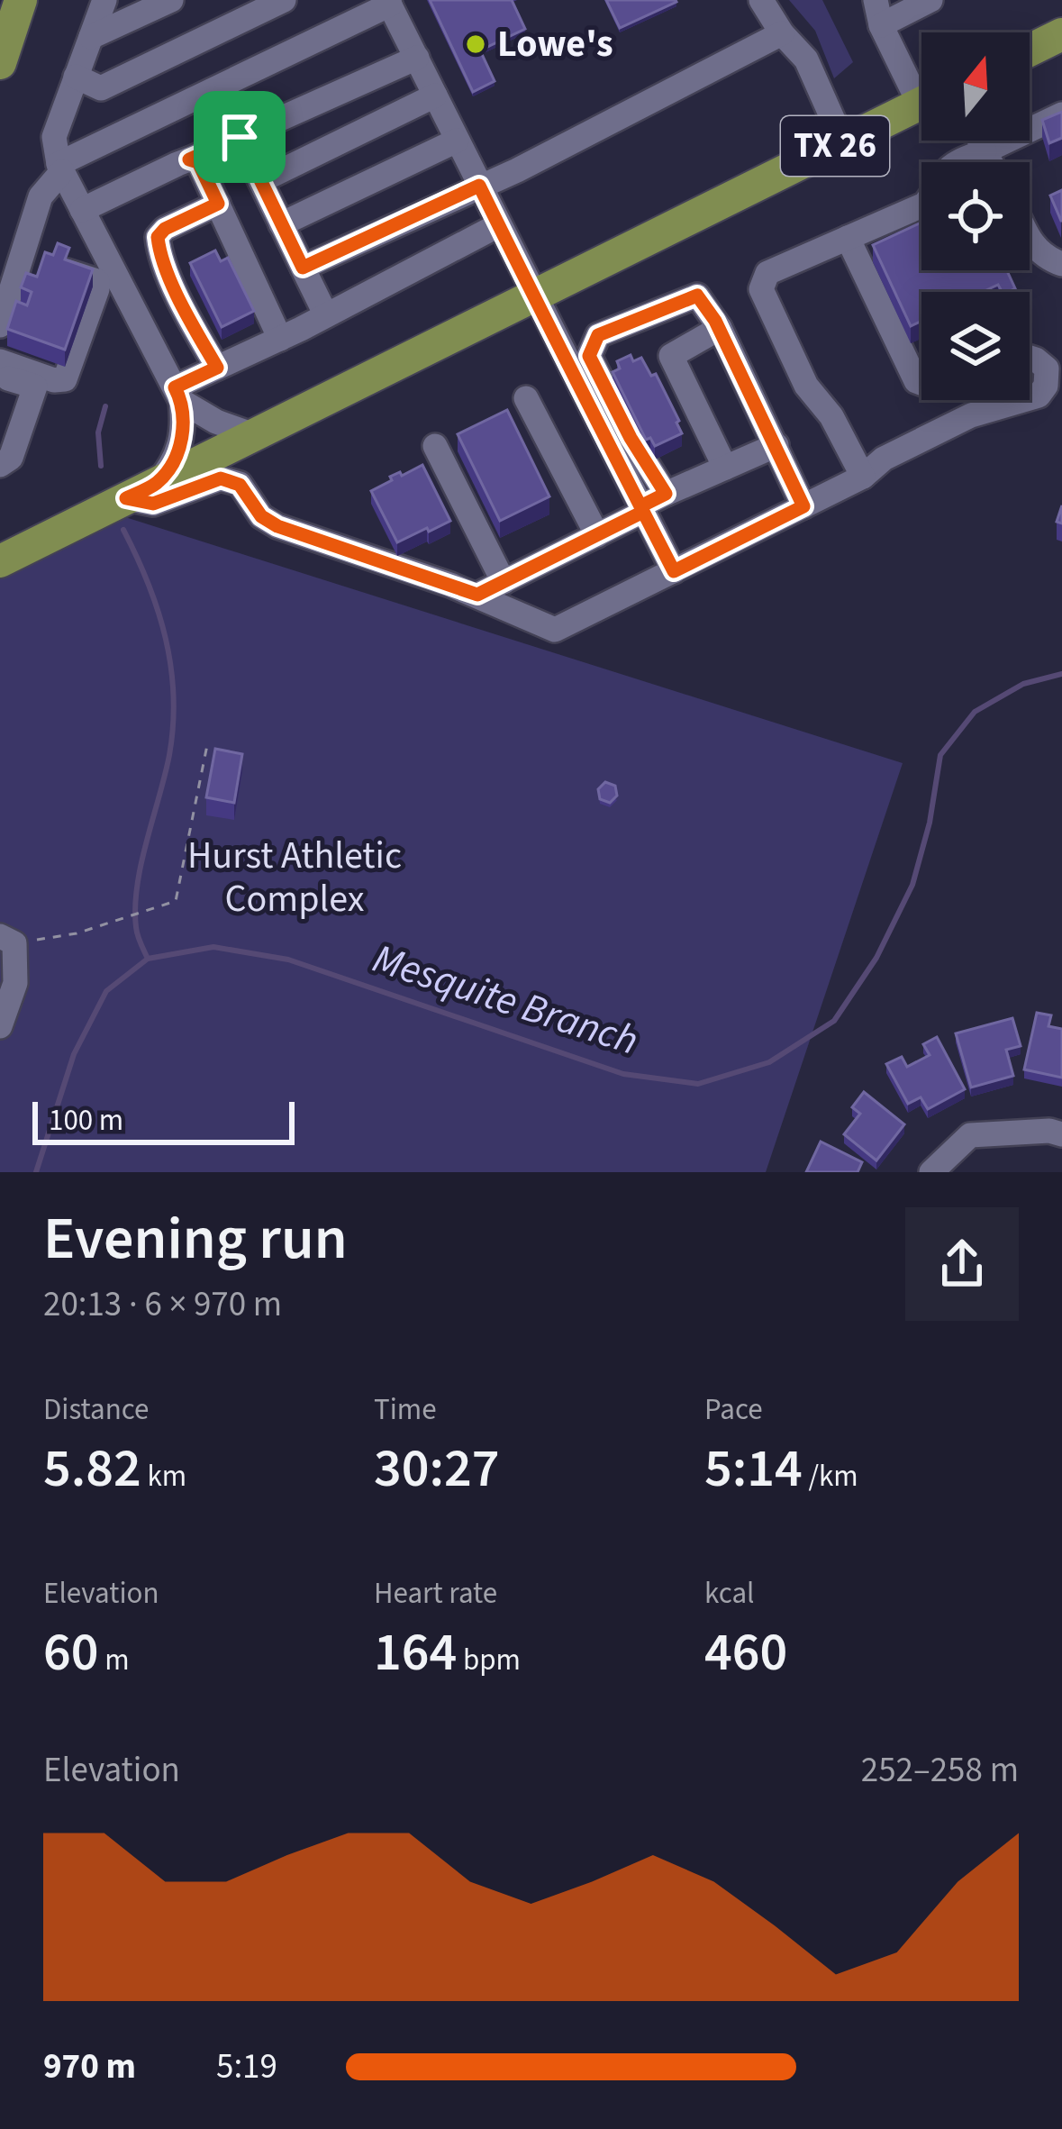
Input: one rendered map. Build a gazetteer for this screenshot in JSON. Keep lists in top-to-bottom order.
{
  "streets": {
    "main road": ["TX 26"]
  },
  "water": ["Mesquite Branch"],
  "parks": ["Hurst Athletic Complex"],
  "places": ["Lowe's"],
  "scale_bar": "100 m",
  "north": "top",
  "page": {
    "scale": "100 m",
    "heading": ["Evening run", "20:13 · 6 × 970 m"],
    "stats": [
      ["Distance", "5.82 km"],
      ["Time", "30:27"],
      ["Pace", "5:14 /km"],
      ["Elevation", "60 m"],
      ["Heart rate", "164 bpm"],
      ["kcal", "460"]
    ],
    "chart": ["Elevation", "252–258 m"],
    "list": [
      {
        "name": "970 m",
        "note": "5:19"
      }
    ]
  }
}
